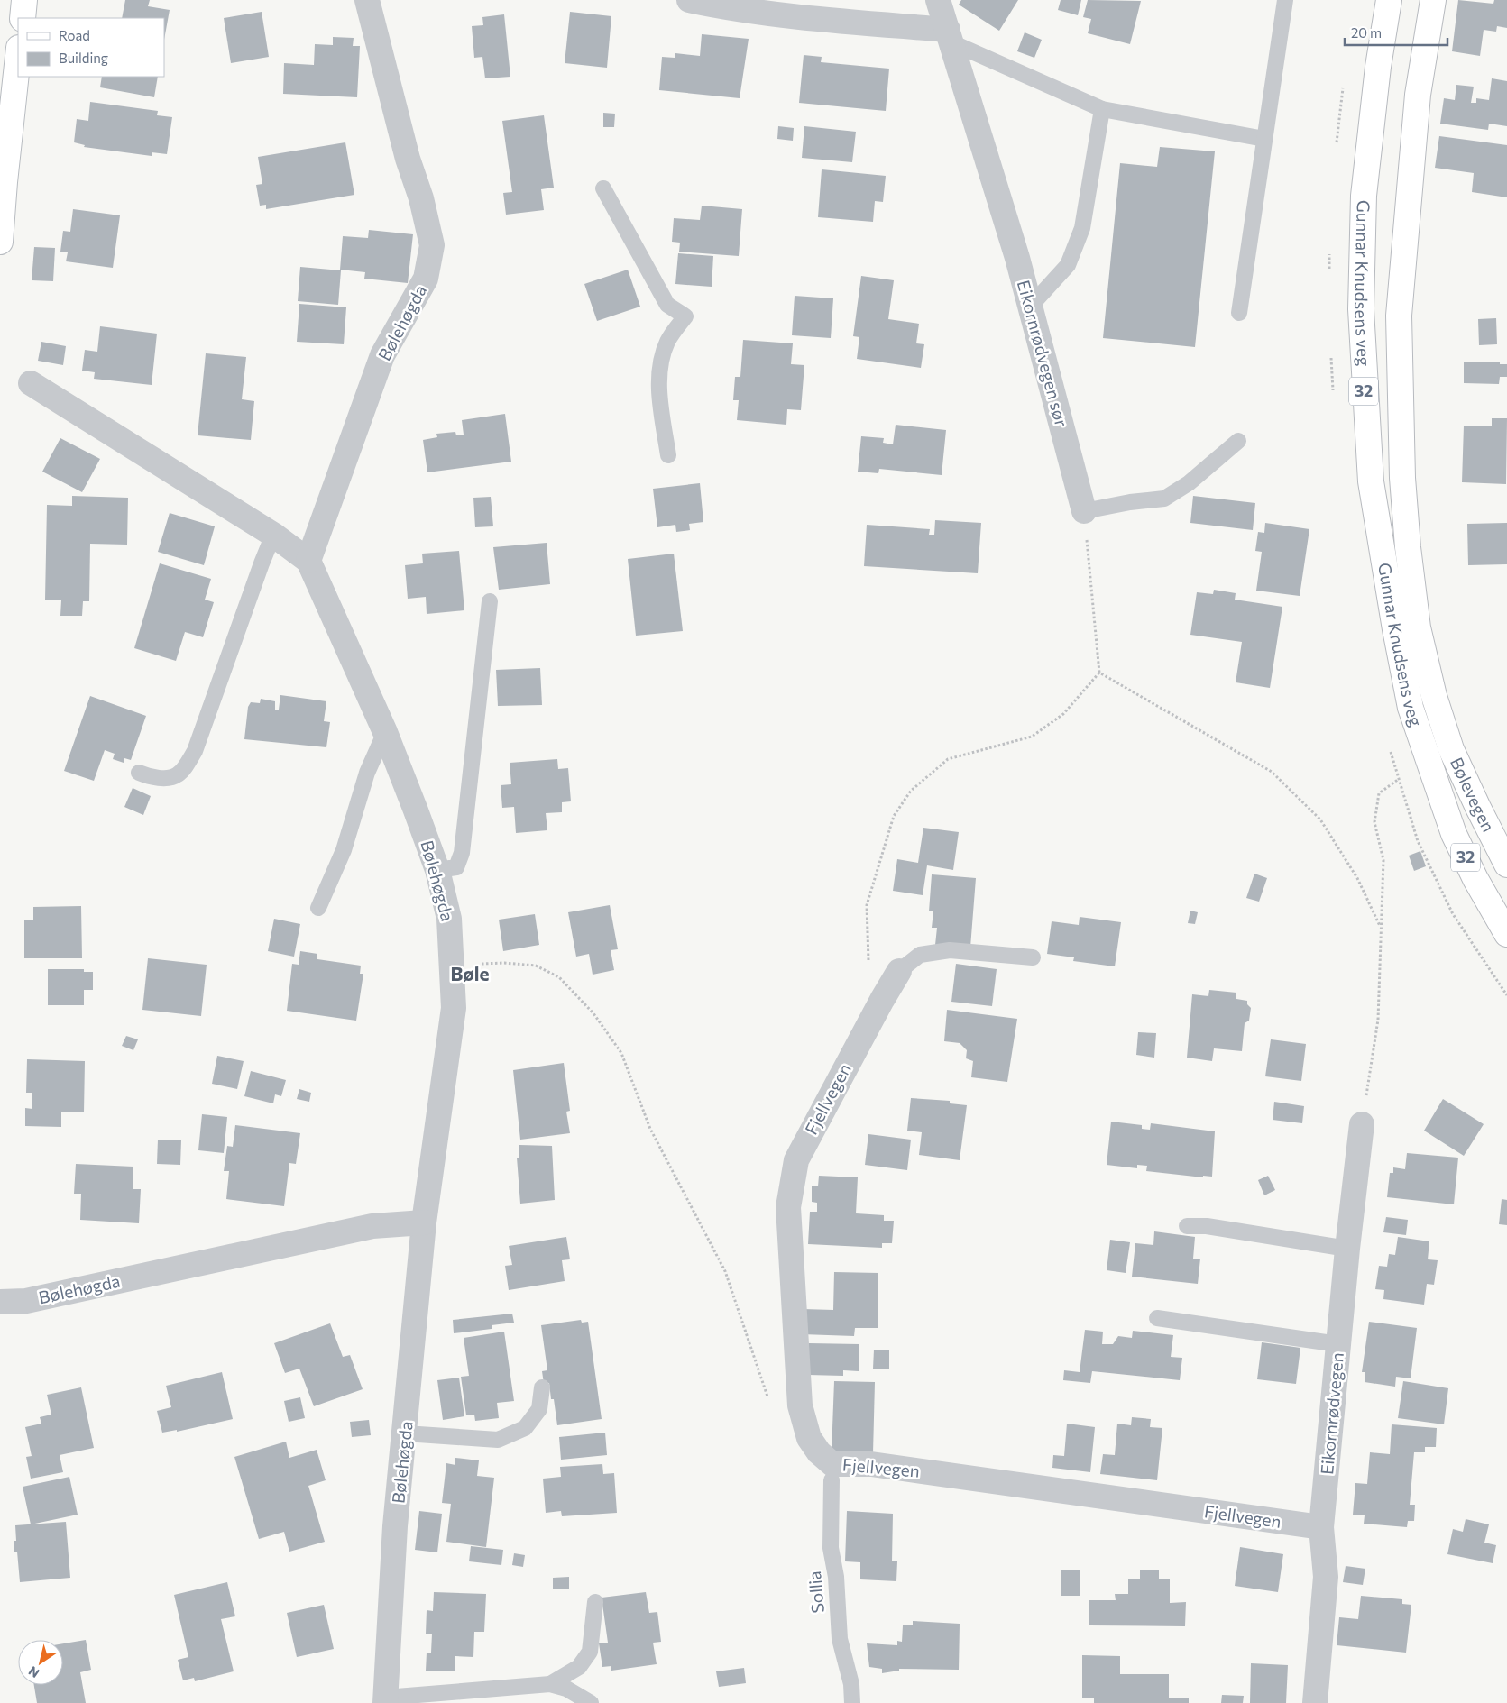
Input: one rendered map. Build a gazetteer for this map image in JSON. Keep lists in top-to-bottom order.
{
  "streets": {
    "main road": ["Gunnar Knudsens veg", "32", "Bølevegen"],
    "street": [
      "Bølehøgda",
      "Eikornrødvegen sør",
      "Fjellvegen",
      "Eikornrødvegen"
    ],
    "lane": ["Sollia"]
  },
  "crossings": [
    ["Gunnar Knudsens veg", "Bølevegen"],
    ["Fjellvegen", "Eikornrødvegen"],
    ["Fjellvegen", "Sollia"]
  ],
  "districts": ["Bøle"],
  "legend": ["Road", "Building"],
  "scale_bar": "20 m",
  "north": "bottom left"
}
